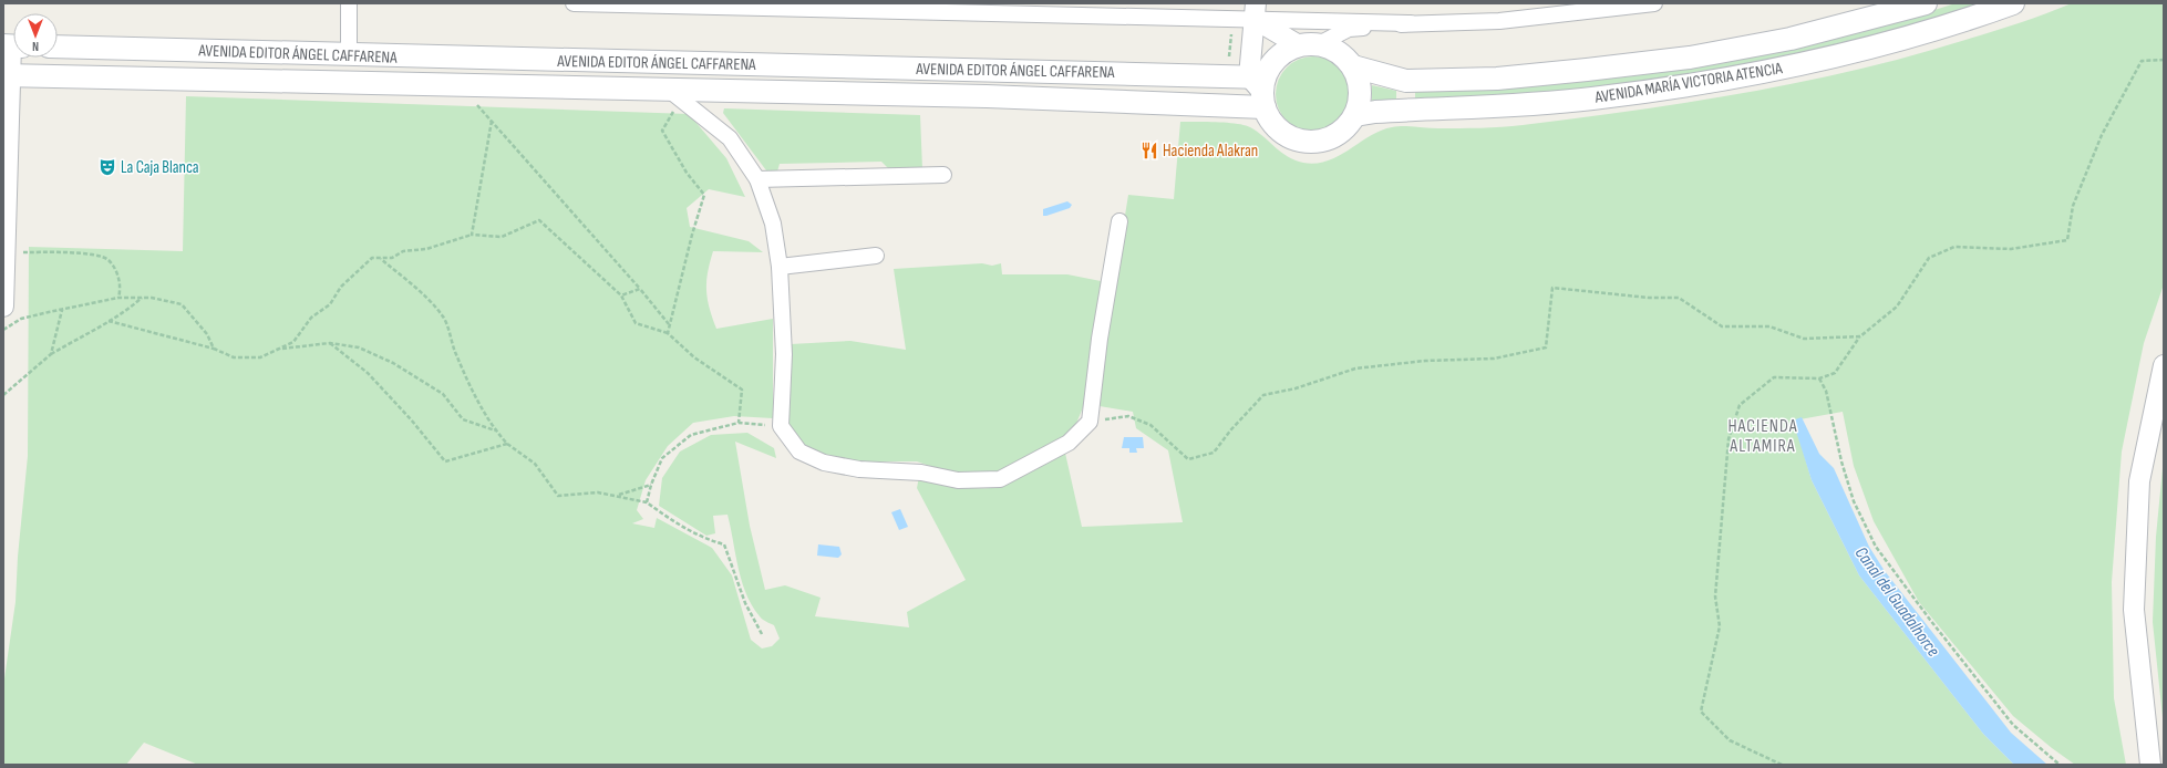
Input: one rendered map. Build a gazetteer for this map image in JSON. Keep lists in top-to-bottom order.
{
  "streets": {
    "main road": ["AVENIDA EDITOR ÁNGEL CAFFARENA", "AVENIDA MARÍA VICTORIA ATENCIA"]
  },
  "crossings": [
    ["AVENIDA EDITOR ÁNGEL CAFFARENA", "AVENIDA MARÍA VICTORIA ATENCIA"]
  ],
  "districts": ["HACIENDA ALTAMIRA"],
  "water": ["Canal del Guadalhorce"],
  "places": {
    "restaurant": ["Hacienda Alakran"],
    "theatre": ["La Caja Blanca"]
  },
  "north": "bottom"
}
